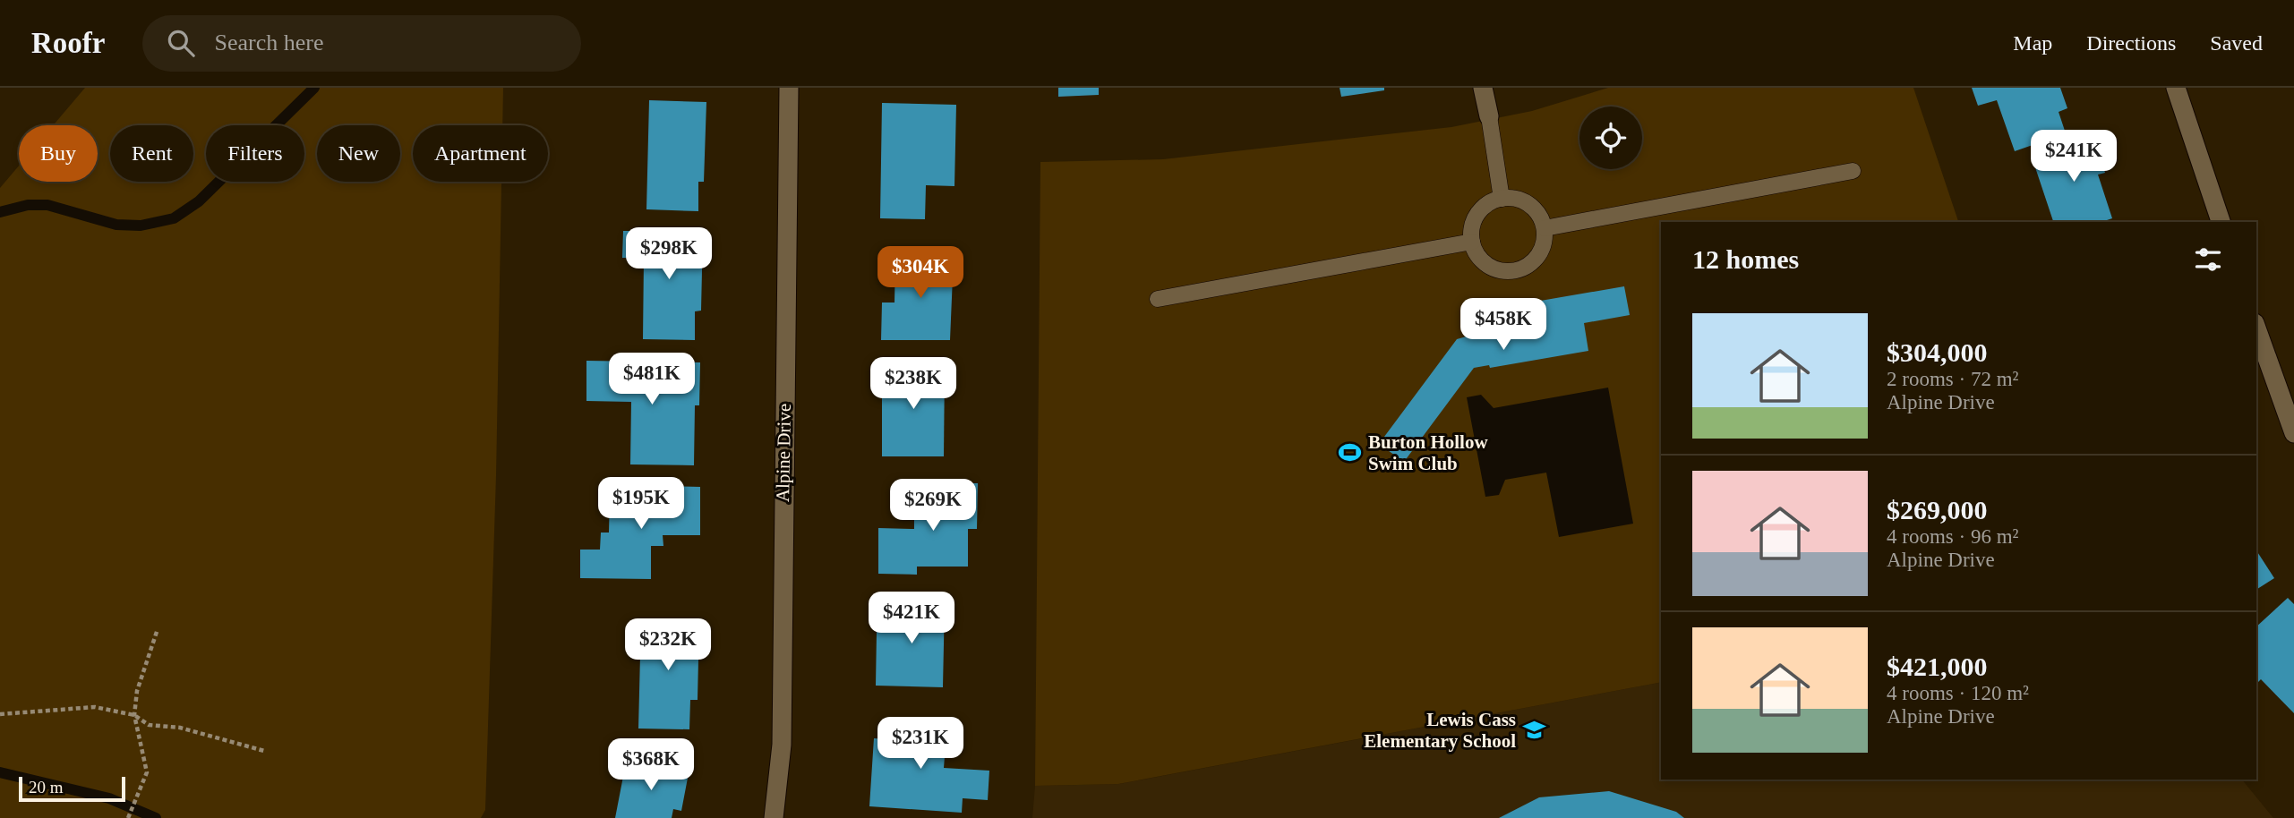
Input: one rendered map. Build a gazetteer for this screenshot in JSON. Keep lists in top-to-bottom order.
{
  "streets": {
    "street": ["Alpine Drive"]
  },
  "places": {
    "sports": ["Burton Hollow Swim Club"],
    "school or university": ["Lewis Cass Elementary School"]
  },
  "scale_bar": "20 m",
  "page": {
    "header": "Roofr",
    "search": "Search here",
    "nav": ["Map", "Directions", "Saved"],
    "chip": [
      "Buy",
      "Rent",
      "Filters",
      "New",
      "Apartment"
    ],
    "price": [
      "$241K",
      "$298K",
      "$304K",
      "$458K",
      "$481K",
      "$238K",
      "$195K",
      "$269K",
      "$421K",
      "$232K",
      "$231K",
      "$368K"
    ],
    "heading": "12 homes",
    "list": [
      {
        "name": "$304,000",
        "note": "2 rooms · 72 m² · Alpine Drive"
      },
      {
        "name": "$269,000",
        "note": "4 rooms · 96 m² · Alpine Drive"
      },
      {
        "name": "$421,000",
        "note": "4 rooms · 120 m² · Alpine Drive"
      }
    ],
    "scale": "20 m"
  }
}
